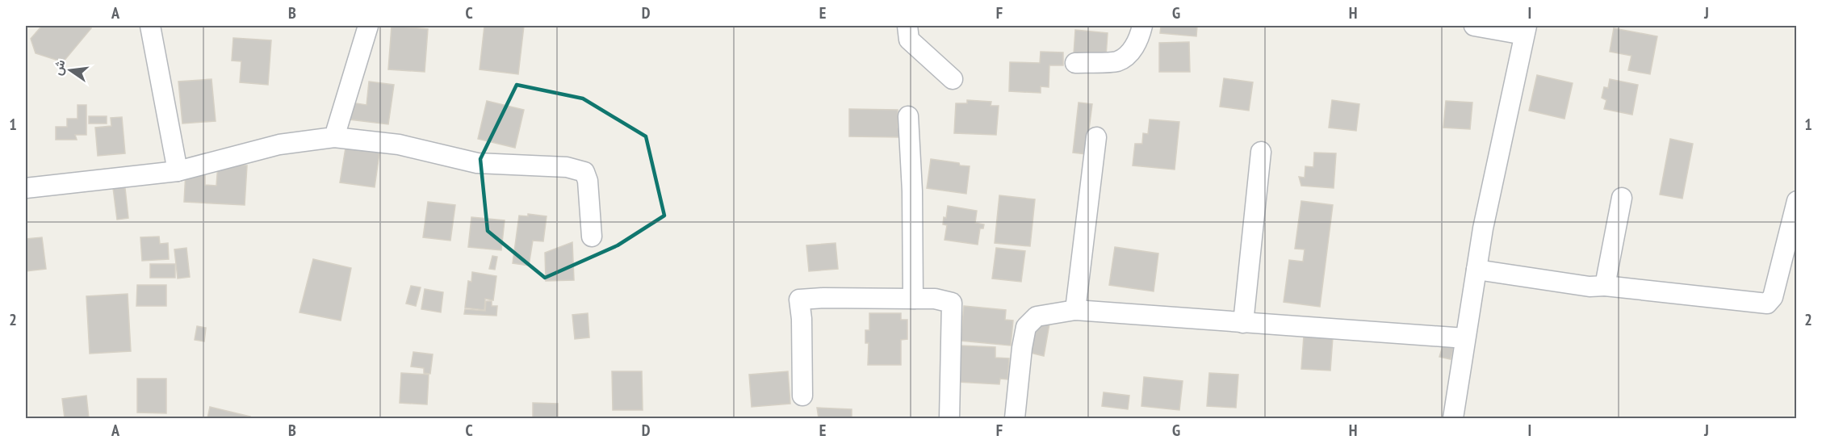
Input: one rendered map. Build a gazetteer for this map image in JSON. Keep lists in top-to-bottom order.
{
  "north": "left",
  "grid": {
    "columns": [
      "A",
      "B",
      "C",
      "D",
      "E",
      "F",
      "G",
      "H",
      "I",
      "J"
    ],
    "rows": ["1", "2"]
  }
}
